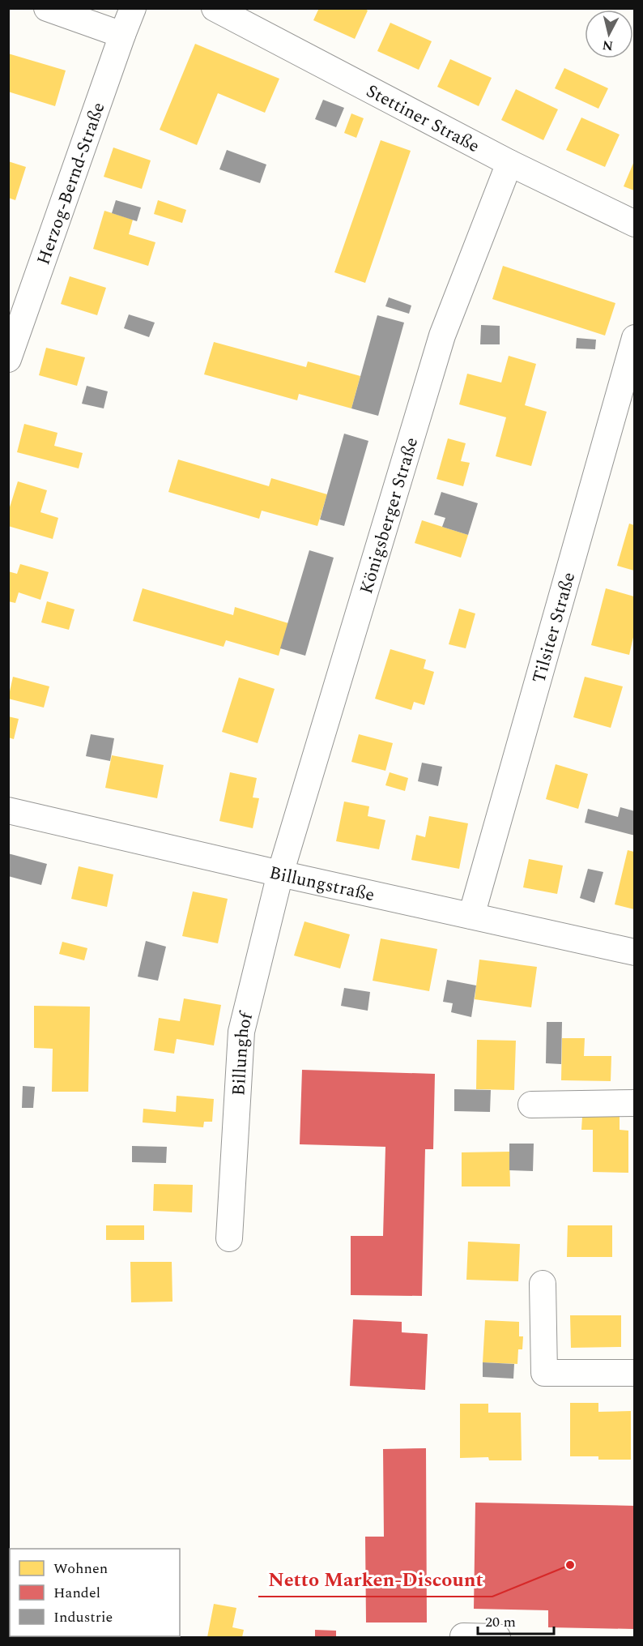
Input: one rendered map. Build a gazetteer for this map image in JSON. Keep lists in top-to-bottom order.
{
  "streets": {
    "street": [
      "Stettiner Straße",
      "Herzog-Bernd-Straße",
      "Königsberger Straße",
      "Tilsiter Straße",
      "Billungstraße",
      "Billunghof"
    ]
  },
  "crossings": [
    ["Stettiner Straße", "Königsberger Straße"],
    ["Königsberger Straße", "Billungstraße"],
    ["Königsberger Straße", "Billunghof"],
    ["Tilsiter Straße", "Billungstraße"],
    ["Billungstraße", "Billunghof"]
  ],
  "places": ["Netto Marken-Discount"],
  "legend": ["Wohnen", "Handel", "Industrie"],
  "scale_bar": "20 m",
  "north": "bottom"
}
